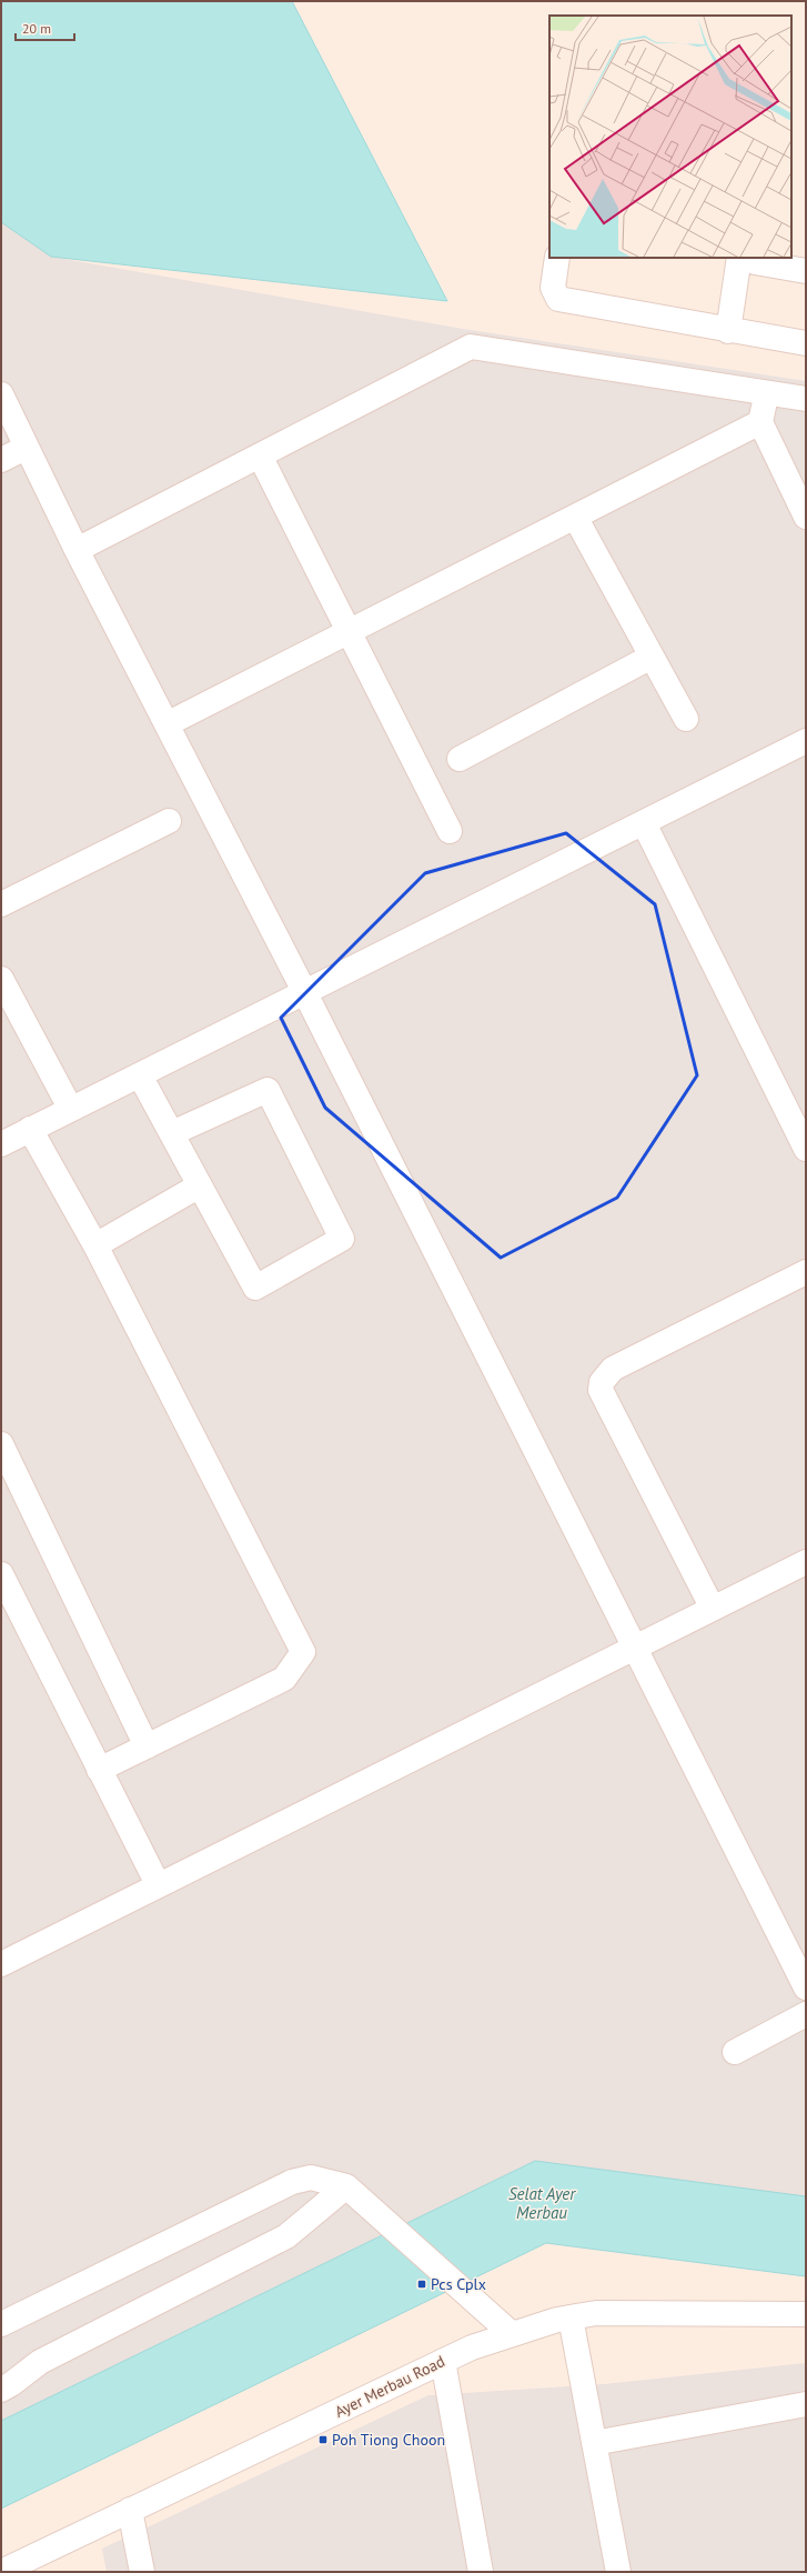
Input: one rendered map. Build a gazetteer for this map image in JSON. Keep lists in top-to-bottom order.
{
  "streets": {
    "street": ["Ayer Merbau Road"]
  },
  "water": ["Selat Ayer Merbau"],
  "places": {
    "transit": ["Pcs Cplx", "Poh Tiong Choon"]
  },
  "scale_bar": "20 m"
}
